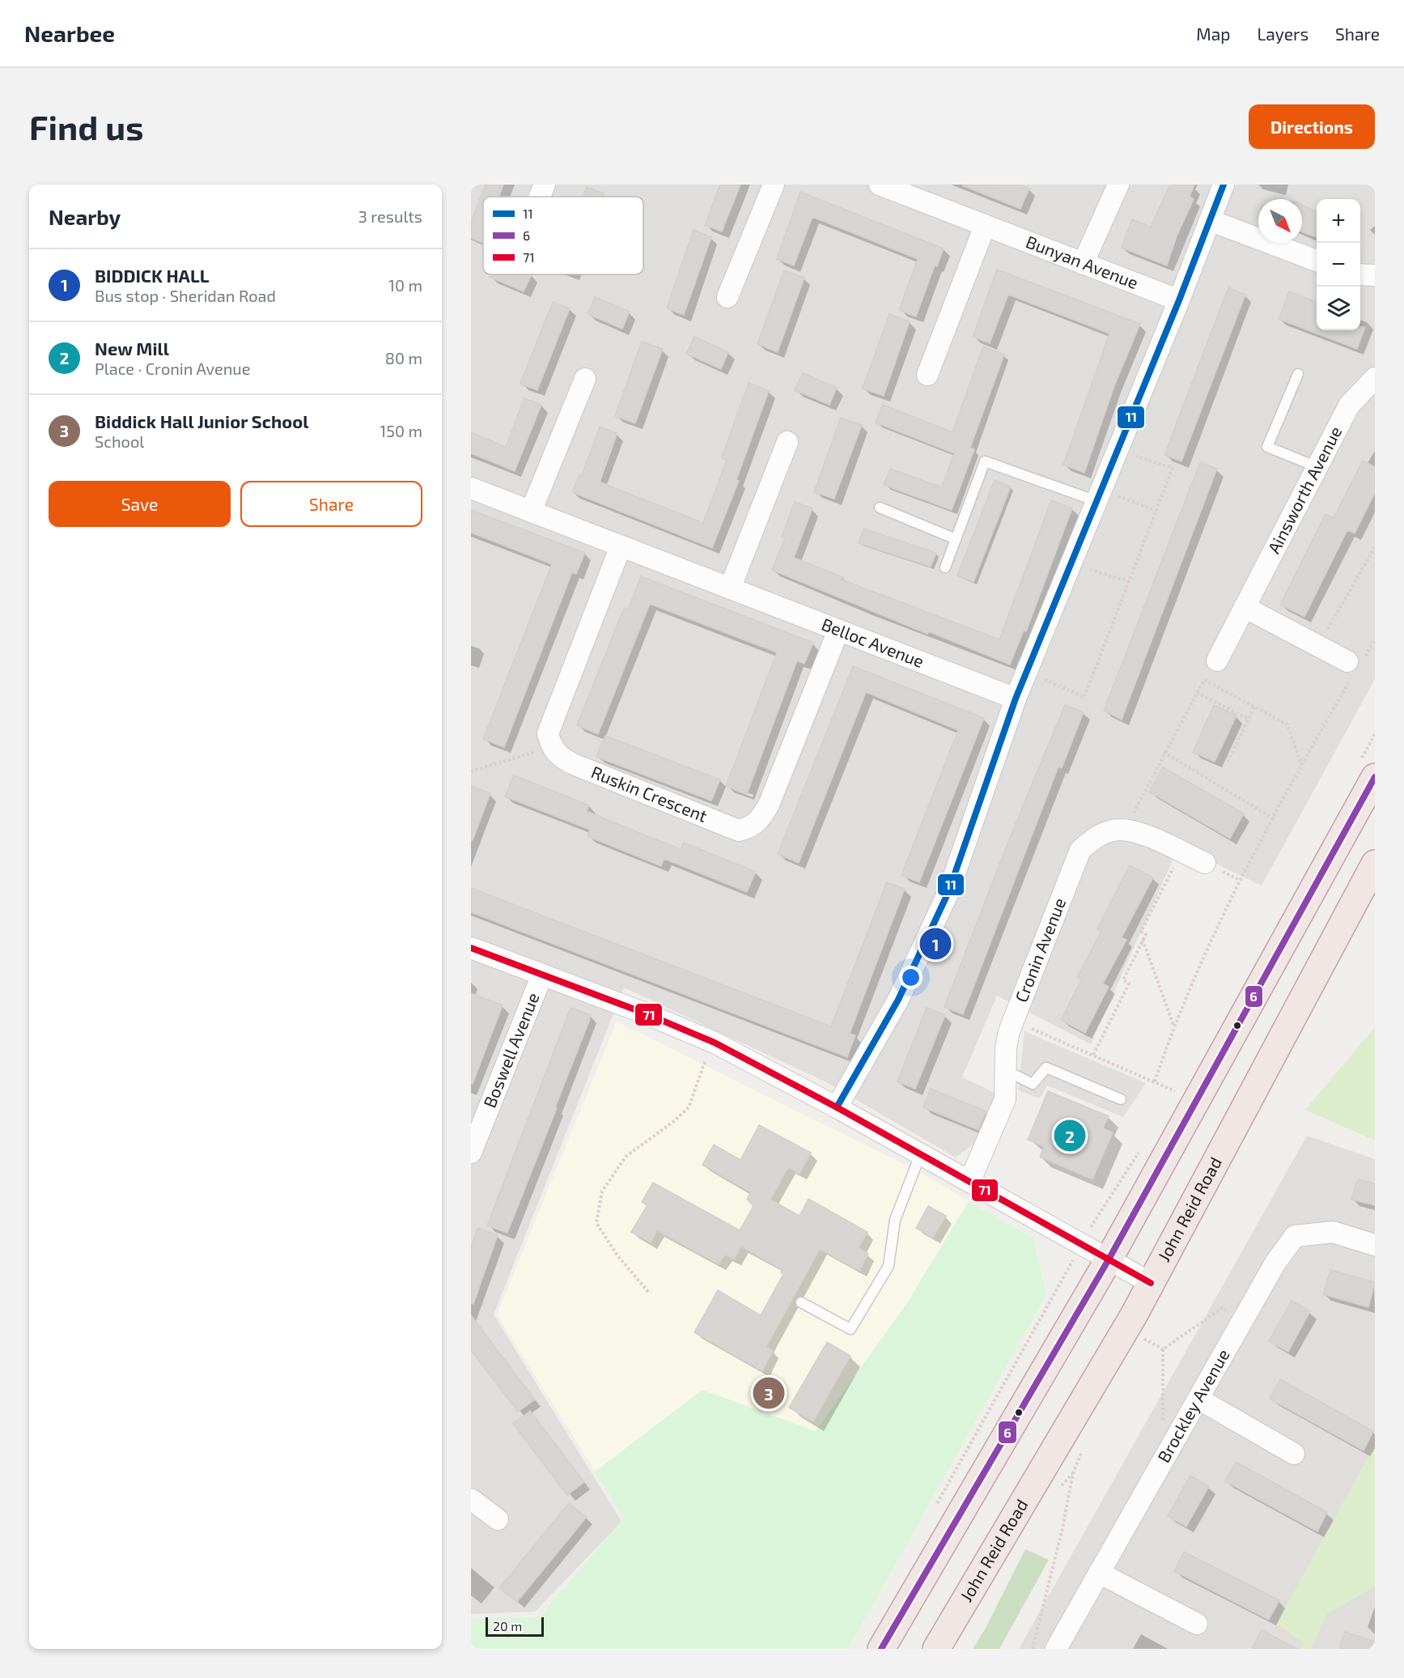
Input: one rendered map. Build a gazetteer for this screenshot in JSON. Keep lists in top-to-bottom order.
{
  "streets": {
    "highway": ["John Reid Road"],
    "street": [
      "Bunyan Avenue",
      "Ainsworth Avenue",
      "Belloc Avenue",
      "Ruskin Crescent",
      "Cronin Avenue",
      "Boswell Avenue",
      "Brockley Avenue"
    ]
  },
  "crossings": [
    ["Belloc Avenue", "Ruskin Crescent"]
  ],
  "lines": ["transit line 11", "transit line 6", "transit line 71"],
  "legend": ["11", "6", "71"],
  "scale_bar": "20 m",
  "north": "bottom right",
  "page": {
    "header": "Nearbee",
    "nav": ["Map", "Layers", "Share"],
    "buttons": [
      "Directions",
      ["Save", "Share"]
    ],
    "title": "Find us",
    "heading": ["Nearby", "3 results"],
    "map_buttons": ["+", "−"],
    "list": [
      {
        "mark": "1",
        "name": "BIDDICK HALL",
        "note": "Bus stop · Sheridan Road",
        "value": "10 m"
      },
      {
        "mark": "2",
        "name": "New Mill",
        "note": "Place · Cronin Avenue",
        "value": "80 m"
      },
      {
        "mark": "3",
        "name": "Biddick Hall Junior School",
        "note": "School",
        "value": "150 m"
      }
    ],
    "pins": ["1", "2", "3"],
    "scale": "20 m"
  }
}
